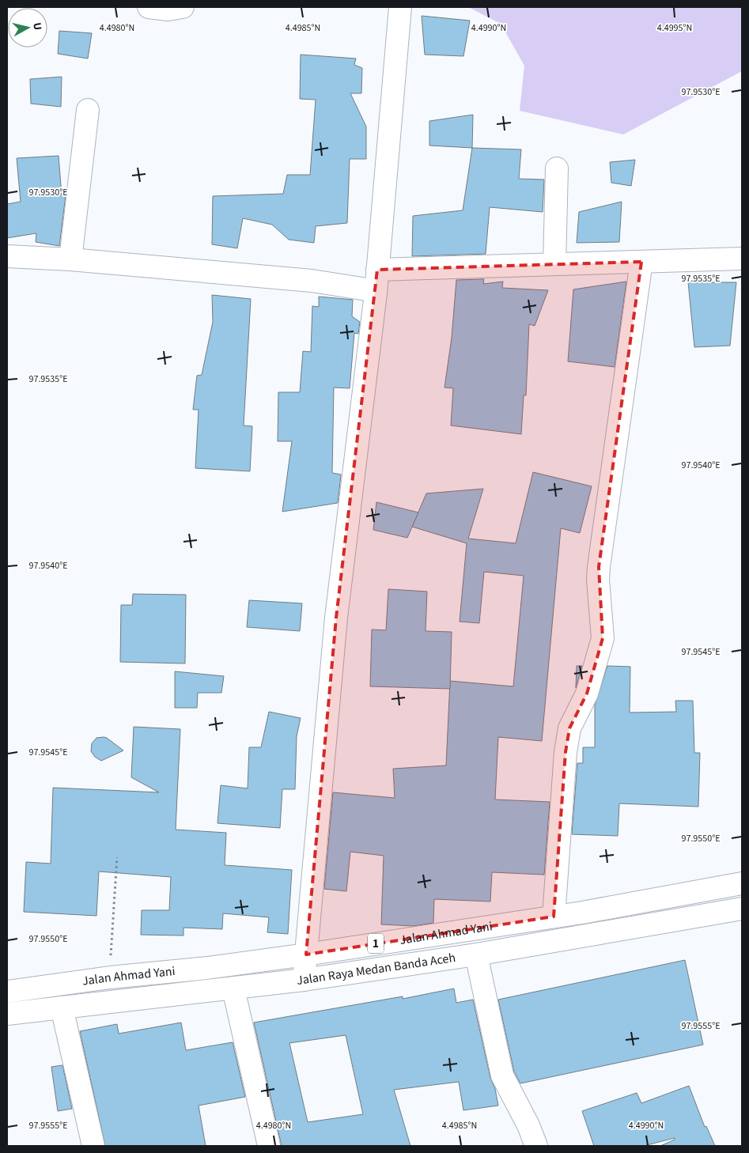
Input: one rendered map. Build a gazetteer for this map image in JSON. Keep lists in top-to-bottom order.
{
  "streets": {
    "street": ["Jalan Ahmad Yani", "1", "Jalan Raya Medan Banda Aceh"]
  },
  "north": "right",
  "coordinates": [
    "4.4980°N",
    "4.4985°N",
    "4.4990°N",
    "4.4995°N",
    "97.9530°E",
    "97.9535°E",
    "97.9540°E",
    "97.9545°E",
    "97.9550°E",
    "97.9555°E"
  ]
}
